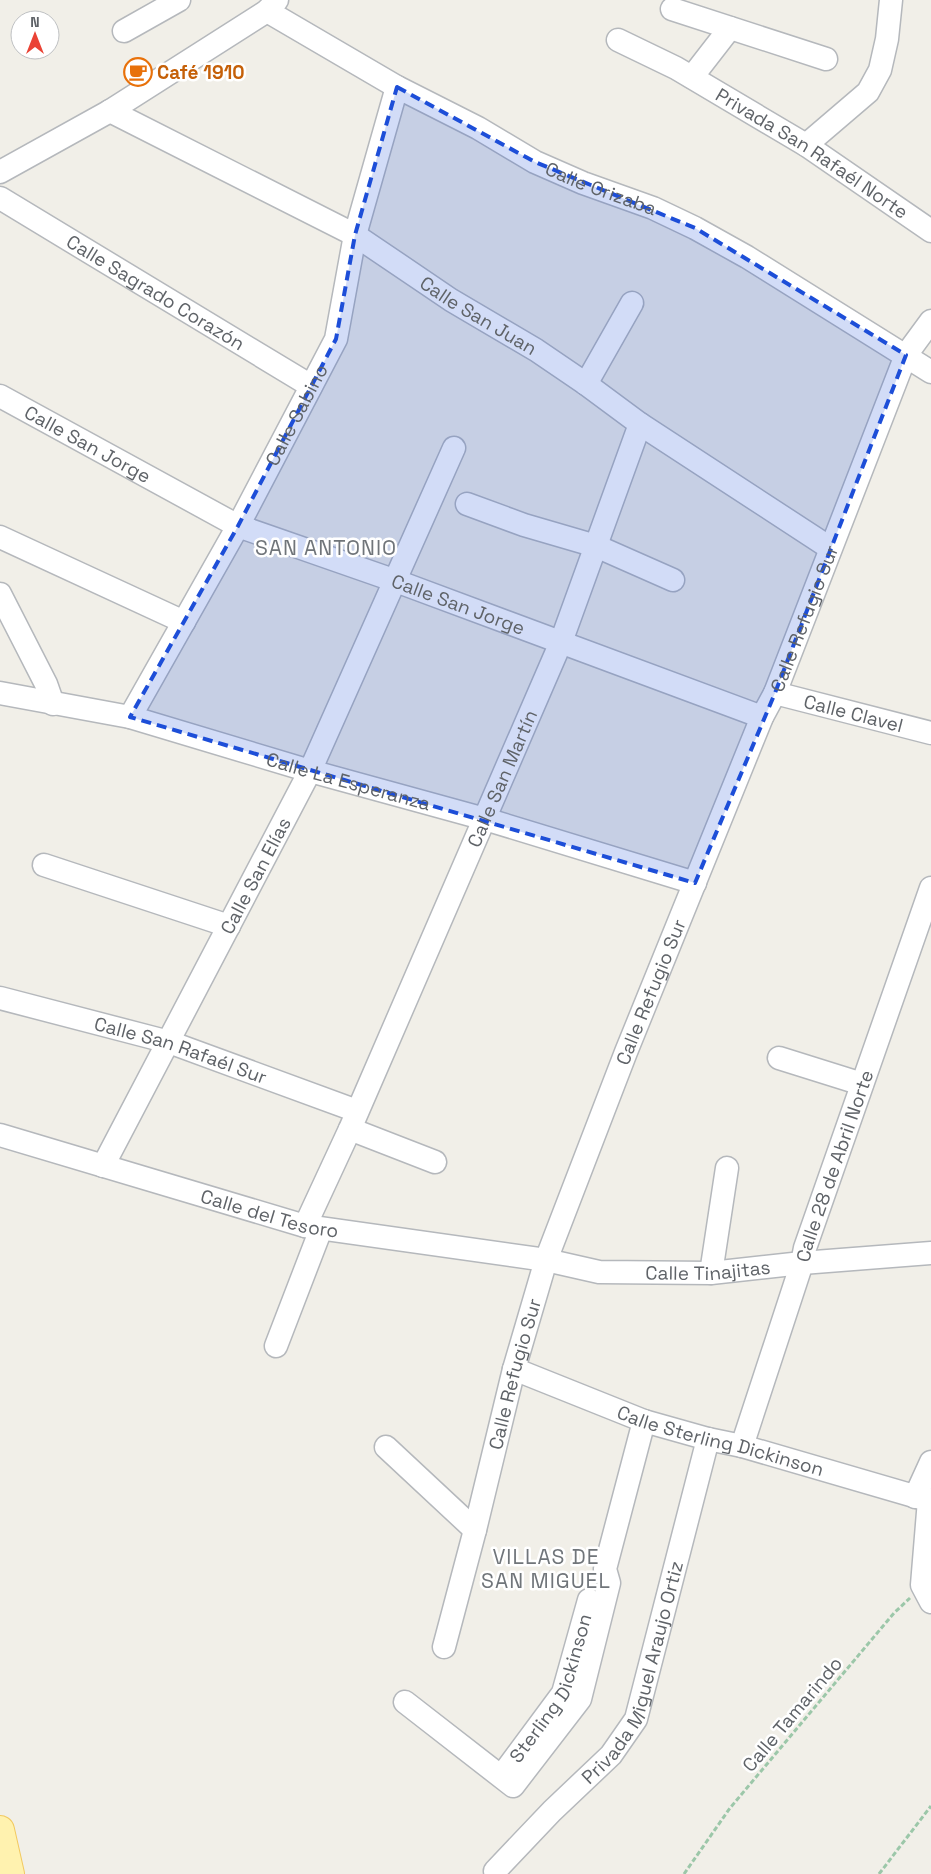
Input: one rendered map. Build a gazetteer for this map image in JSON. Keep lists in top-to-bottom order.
{
  "streets": {
    "street": [
      "Privada San Rafaél Norte",
      "Calle Orizaba",
      "Calle Sagrado Corazón",
      "Calle San Juan",
      "Calle Sabino",
      "Calle San Jorge",
      "Calle Refugio Sur",
      "Calle Clavel",
      "Calle San Martín",
      "Calle La Esperanza",
      "Calle San Elías",
      "Calle San Rafaél Sur",
      "Calle 28 de Abril Norte",
      "Calle del Tesoro",
      "Calle Tinajitas",
      "Calle Sterling Dickinson",
      "Privada Miguel Araujo Ortiz",
      "Sterling Dickinson"
    ],
    "path": ["Calle Tamarindo"]
  },
  "crossings": [
    ["Calle Orizaba", "Calle Sabino"],
    ["Calle Orizaba", "Calle Refugio Sur"],
    ["Calle Sagrado Corazón", "Calle Sabino"],
    ["Calle San Juan", "Calle Sabino"],
    ["Calle San Juan", "Calle Refugio Sur"],
    ["Calle San Juan", "Calle San Martín"],
    ["Calle Sabino", "Calle San Jorge"],
    ["Calle Sabino", "Calle La Esperanza"],
    ["Calle San Jorge", "Calle Refugio Sur"],
    ["Calle San Jorge", "Calle San Martín"],
    ["Calle San Jorge", "Calle San Elías"],
    ["Calle Refugio Sur", "Calle Clavel"],
    ["Calle Refugio Sur", "Calle La Esperanza"],
    ["Calle Refugio Sur", "Calle del Tesoro"],
    ["Calle Refugio Sur", "Calle Tinajitas"],
    ["Calle Refugio Sur", "Calle Sterling Dickinson"],
    ["Calle San Martín", "Calle La Esperanza"],
    ["Calle San Martín", "Calle San Rafaél Sur"],
    ["Calle San Martín", "Calle del Tesoro"],
    ["Calle La Esperanza", "Calle San Elías"],
    ["Calle San Elías", "Calle San Rafaél Sur"],
    ["Calle San Elías", "Calle del Tesoro"],
    ["Calle 28 de Abril Norte", "Calle Tinajitas"],
    ["Calle 28 de Abril Norte", "Calle Sterling Dickinson"],
    ["Calle del Tesoro", "Calle Tinajitas"],
    ["Calle Sterling Dickinson", "Privada Miguel Araujo Ortiz"],
    ["Calle Sterling Dickinson", "Sterling Dickinson"]
  ],
  "districts": ["SAN ANTONIO", "VILLAS DE SAN MIGUEL"],
  "places": {
    "cafe": ["Café 1910"]
  },
  "north": "top"
}
